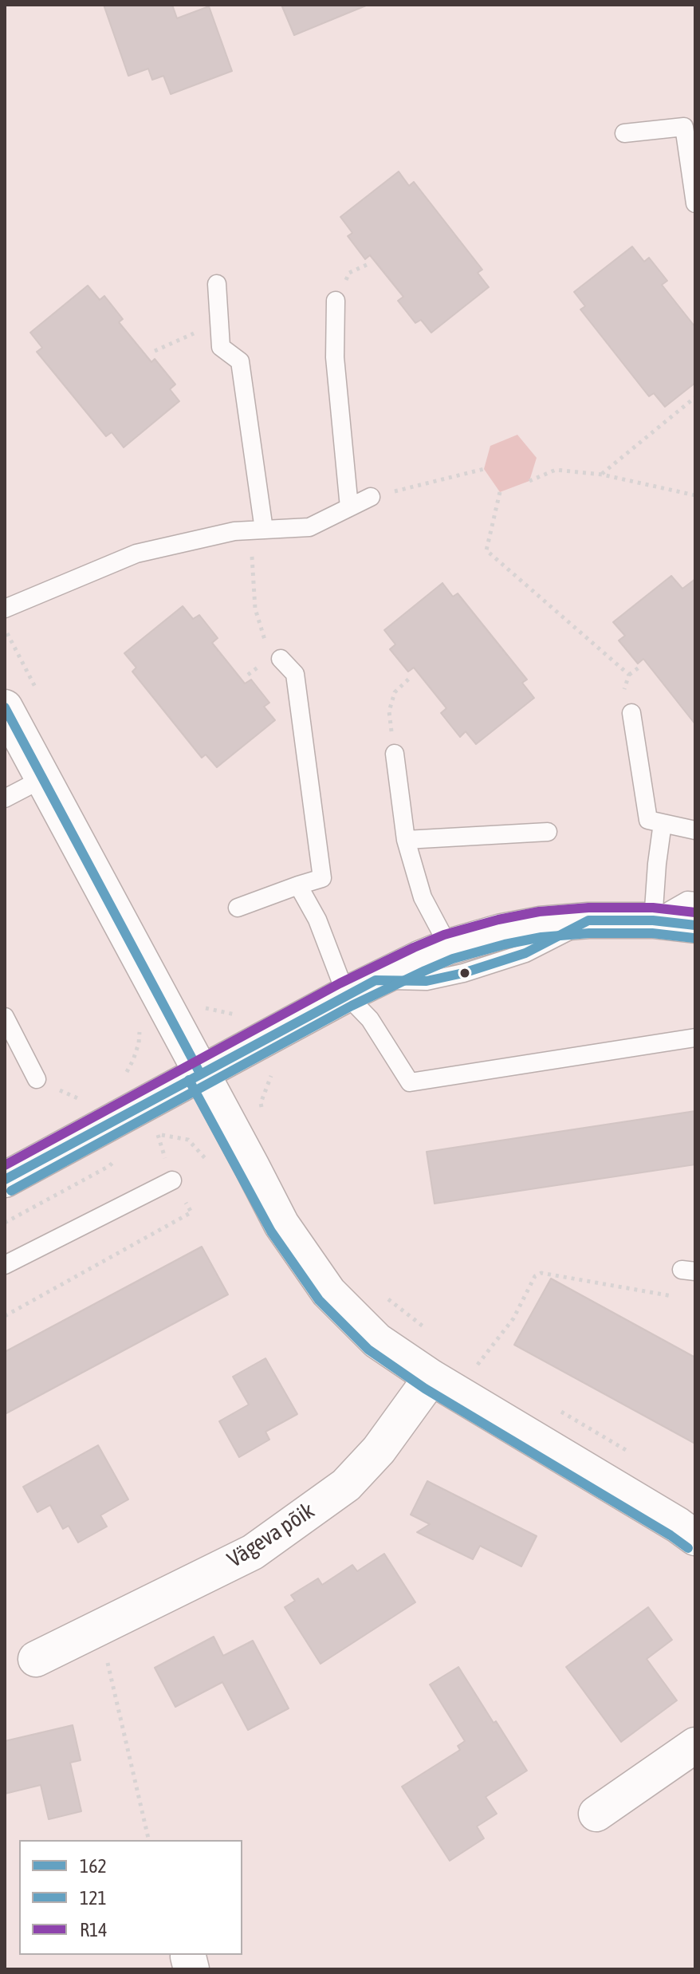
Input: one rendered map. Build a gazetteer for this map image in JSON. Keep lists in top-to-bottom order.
{
  "streets": {
    "street": ["Vägeva põik"]
  },
  "lines": ["transit line 162", "transit line R14", "transit line 121"],
  "legend": ["162", "121", "R14"]
}
